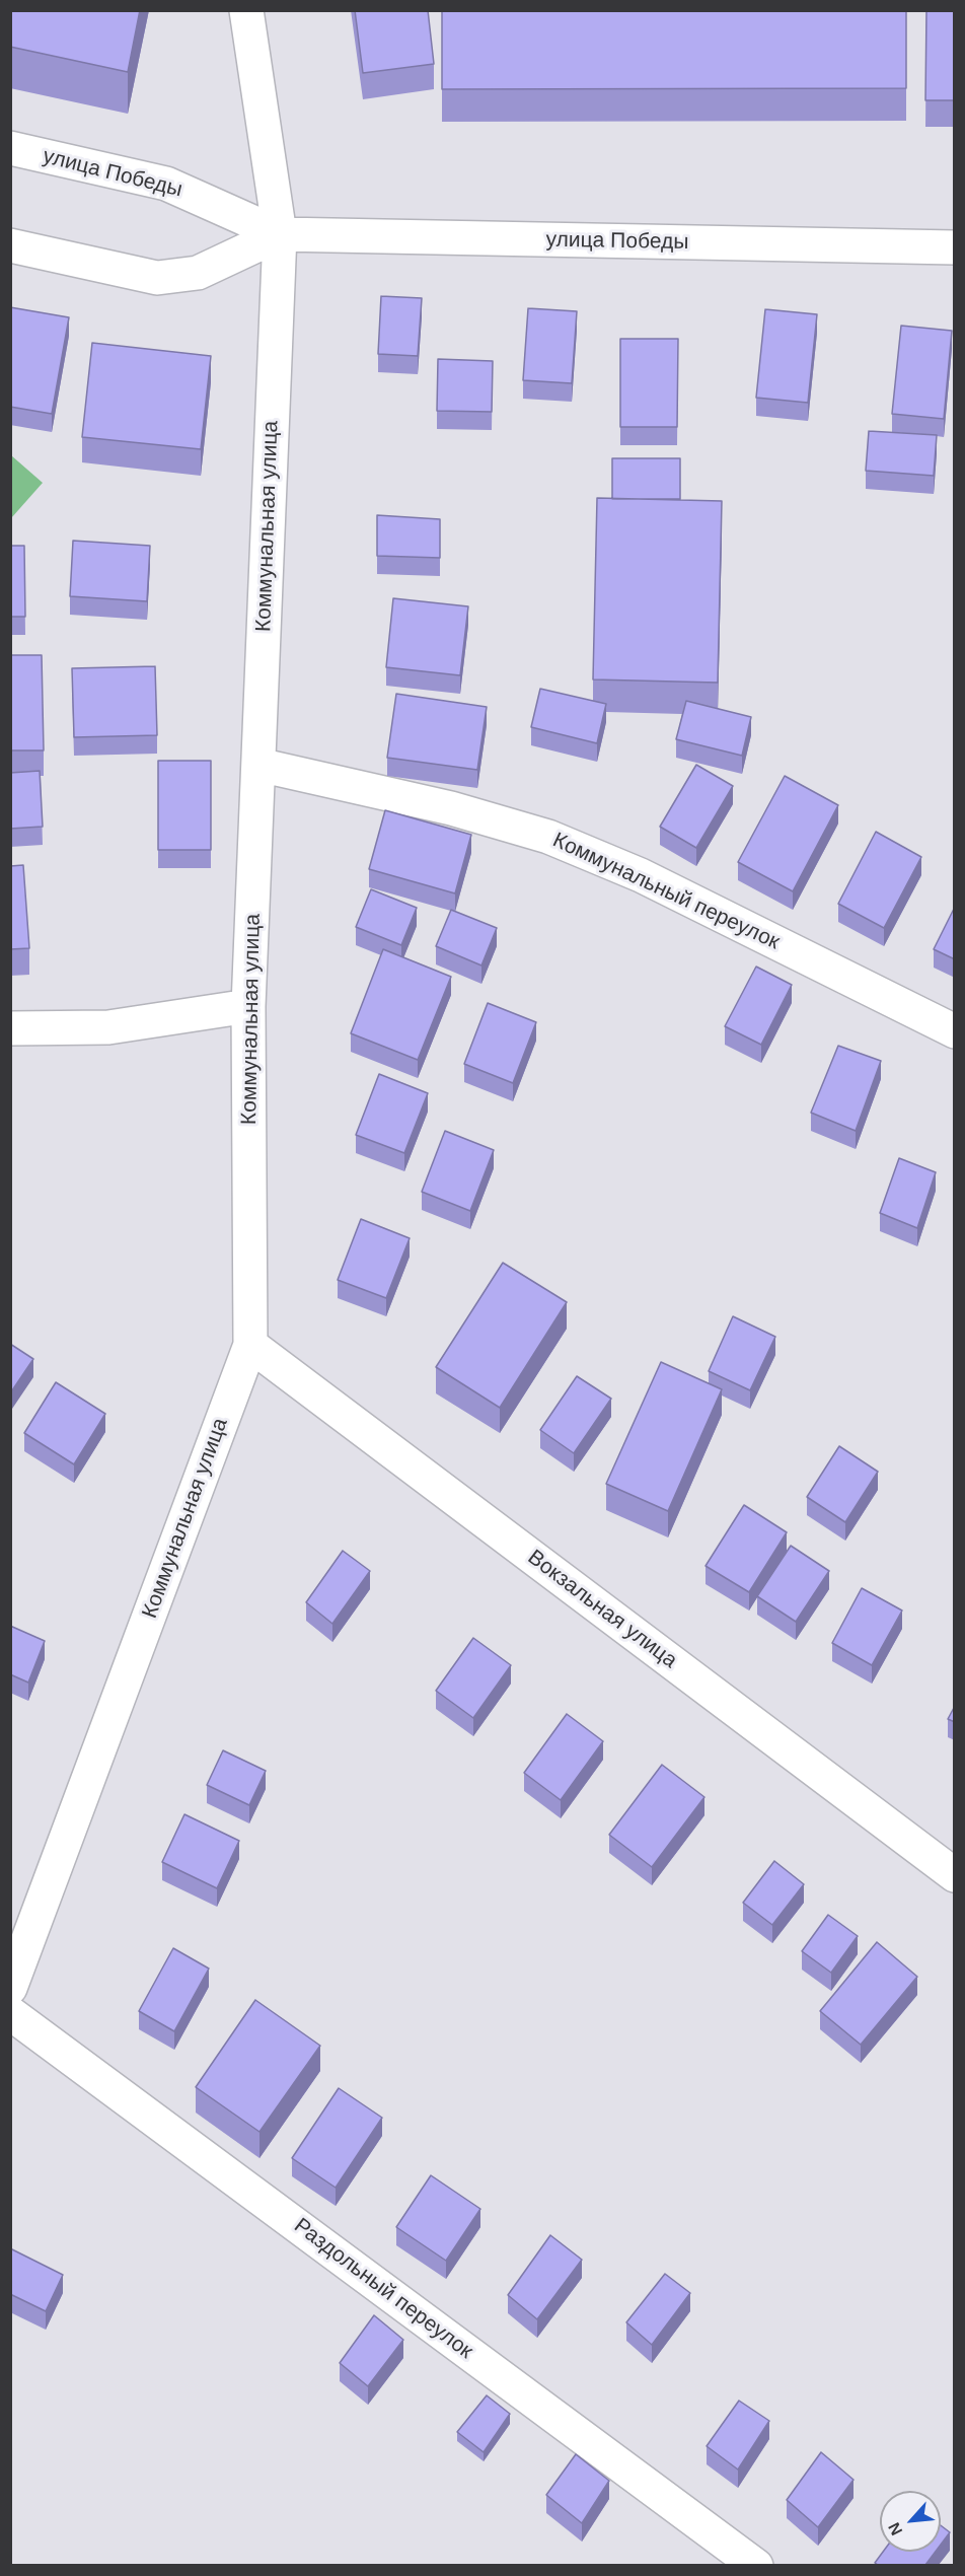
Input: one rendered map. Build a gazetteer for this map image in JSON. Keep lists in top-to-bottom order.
{
  "streets": {
    "street": [
      "улица Победы",
      "Коммунальная улица",
      "Коммунальный переулок",
      "Вокзальная улица",
      "Раздольный переулок"
    ]
  },
  "crossings": [
    ["улица Победы", "Коммунальная улица"],
    ["Коммунальная улица", "Коммунальный переулок"],
    ["Коммунальная улица", "Вокзальная улица"]
  ],
  "north": "bottom left"
}
